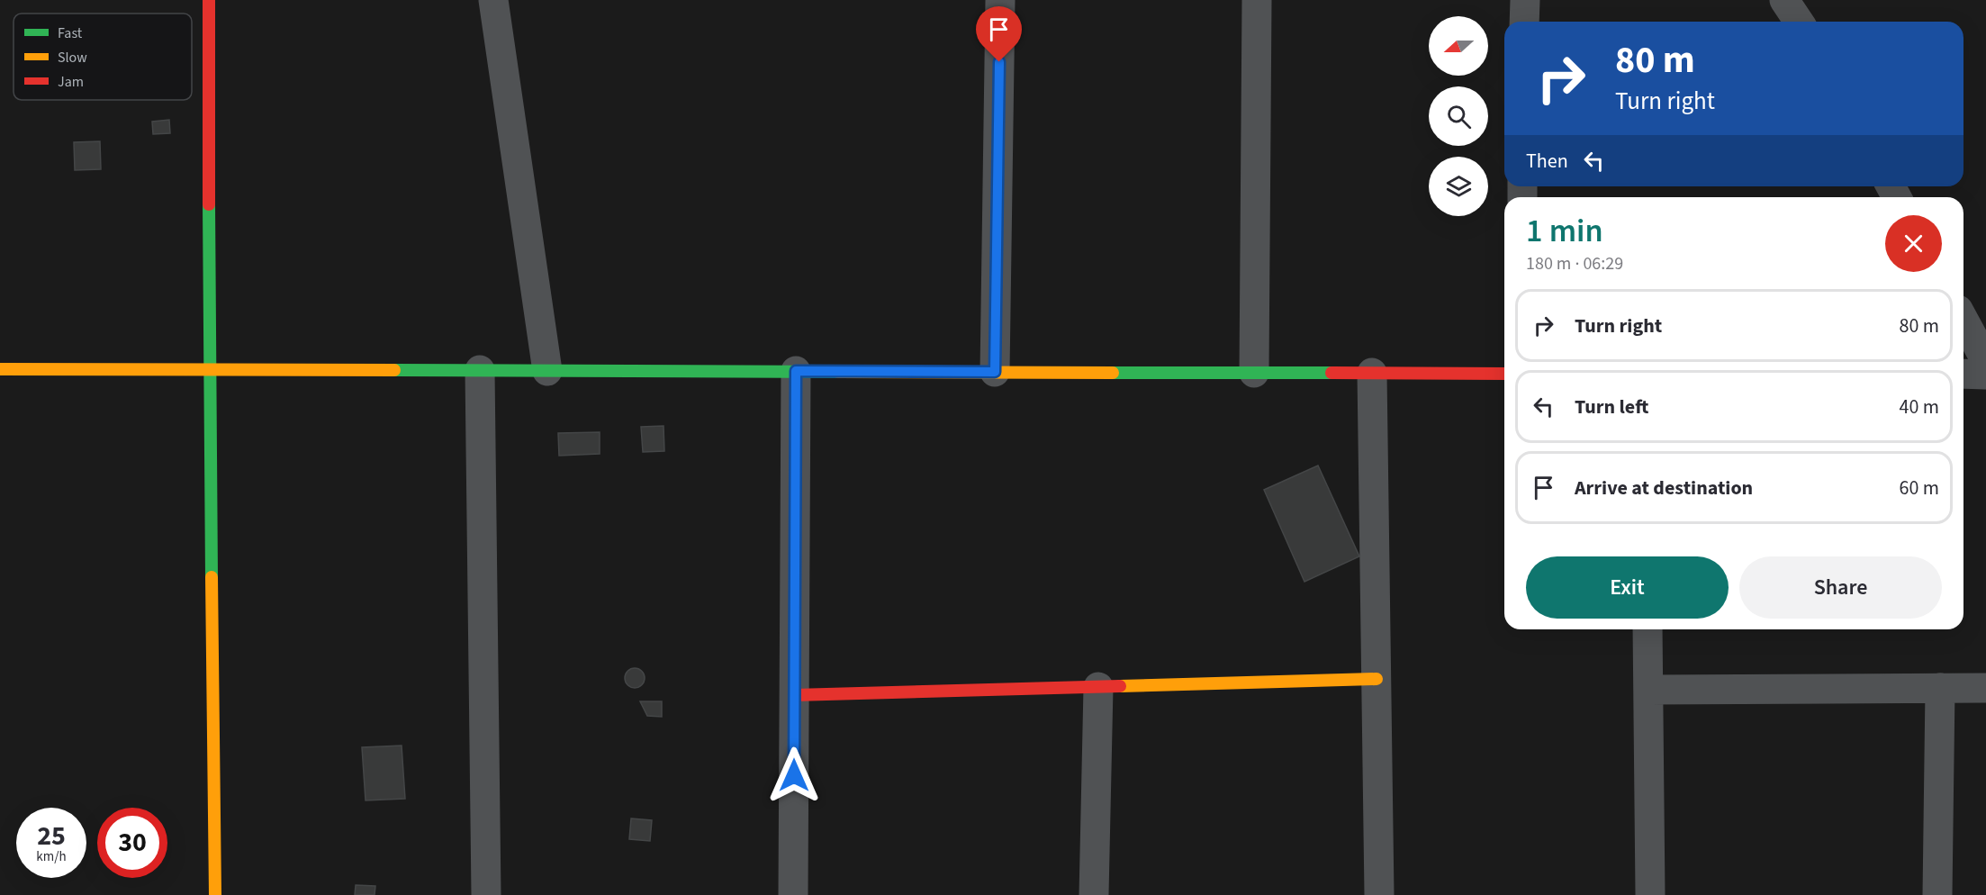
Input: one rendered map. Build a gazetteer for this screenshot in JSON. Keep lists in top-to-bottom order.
{
  "legend": ["Fast", "Slow", "Jam"],
  "north": "left",
  "page": {
    "turn": ["80 m", "Turn right"],
    "then": "Then",
    "heading": ["1 min", "180 m · 06:29"],
    "list": [
      {
        "name": "Turn right",
        "value": "80 m"
      },
      {
        "name": "Turn left",
        "value": "40 m"
      },
      {
        "name": "Arrive at destination",
        "value": "60 m"
      }
    ],
    "buttons": ["Exit", "Share"],
    "speed": "25 km/h",
    "limit": "30"
  }
}
